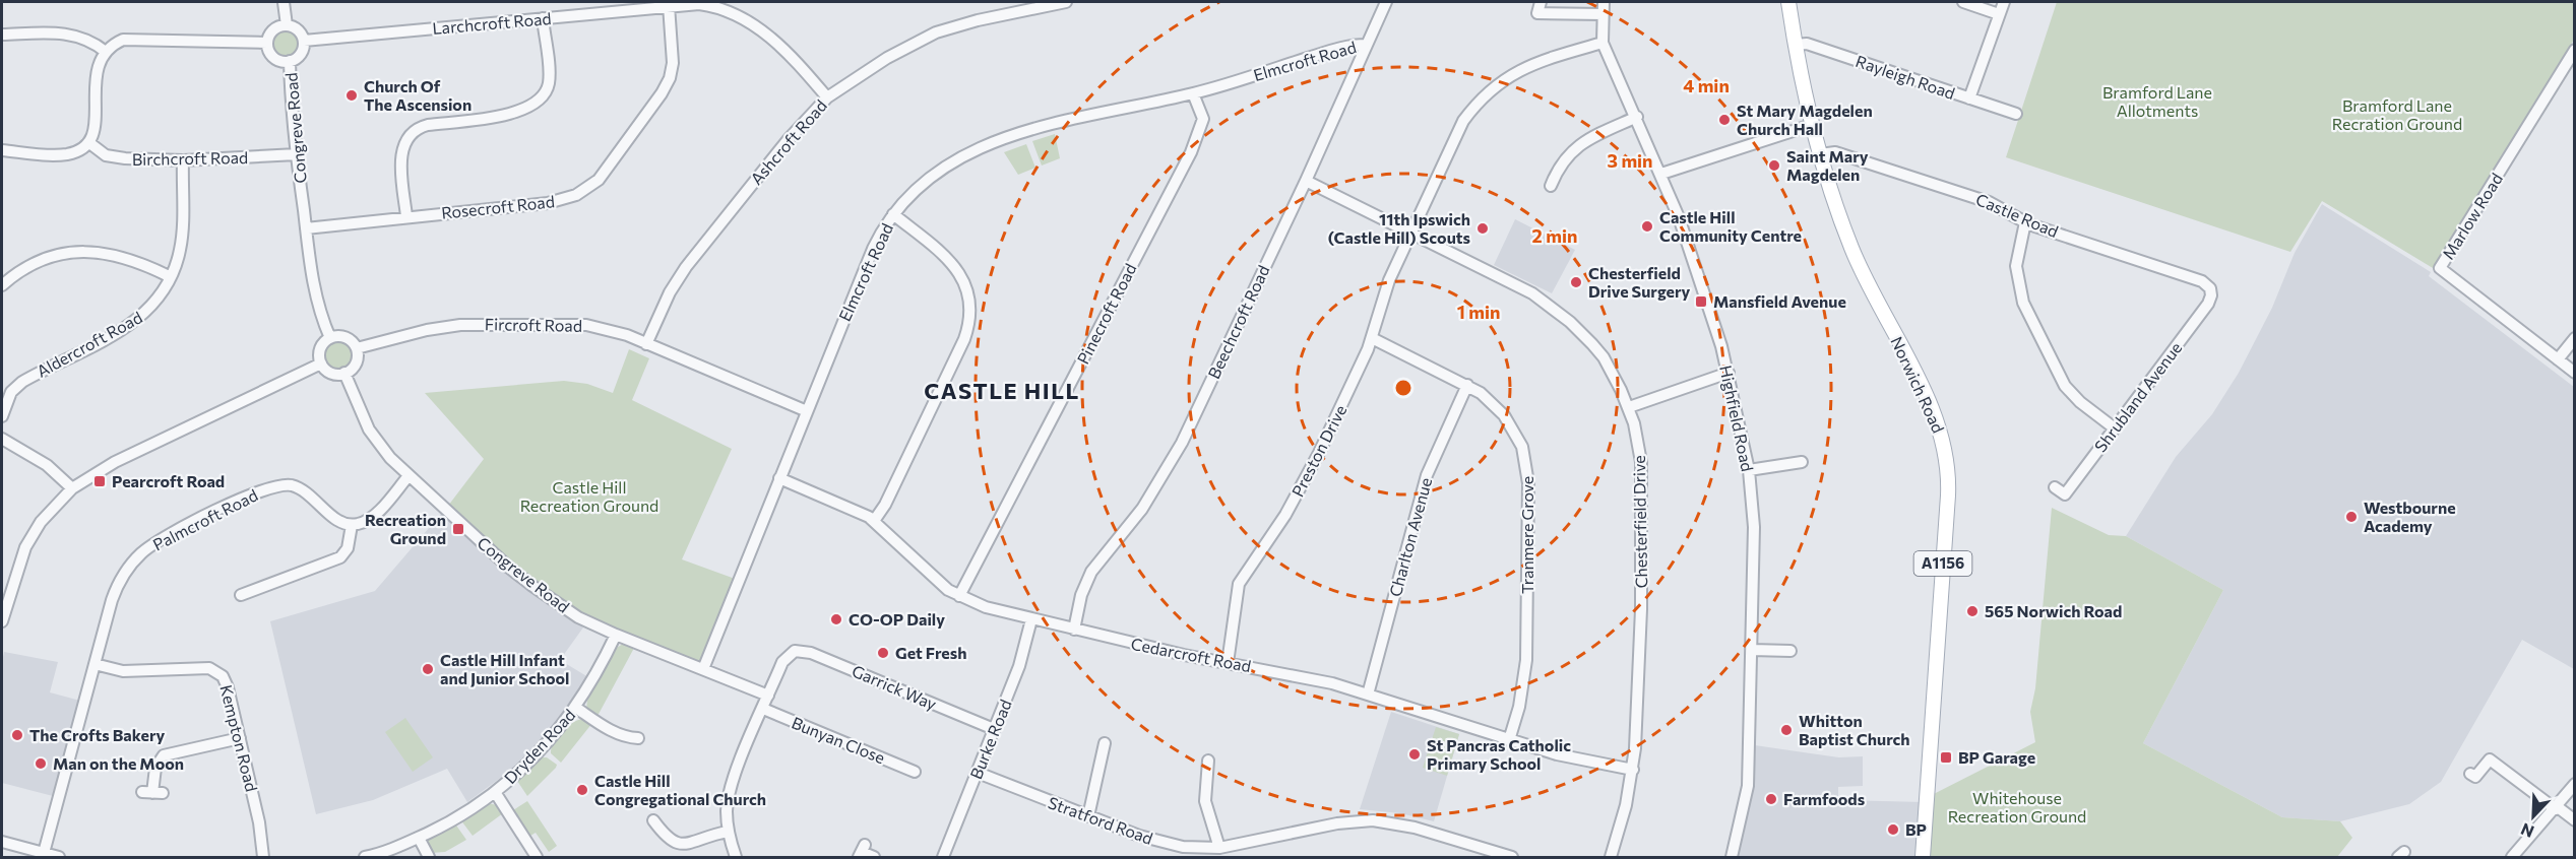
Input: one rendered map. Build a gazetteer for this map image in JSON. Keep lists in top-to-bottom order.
{
  "streets": {
    "main road": ["Norwich Road", "A1156"],
    "street": [
      "Larchcroft Road",
      "Elmcroft Road",
      "Rayleigh Road",
      "Congreve Road",
      "Ashcroft Road",
      "Birchcroft Road",
      "Rosecroft Road",
      "Castle Road",
      "Marlow Road",
      "Pinecroft Road",
      "Beechcroft Road",
      "Fircroft Road",
      "Aldercroft Road",
      "Shrubland Avenue",
      "Highfield Road",
      "Preston Drive",
      "Palmcroft Road",
      "Chesterfield Drive",
      "Tranmere Grove",
      "Charlton Avenue",
      "Cedarcroft Road",
      "Garrick Way",
      "Kempton Road",
      "Burke Road",
      "Bunyan Close",
      "Dryden Road",
      "Stratford Road"
    ]
  },
  "crossings": [
    ["Larchcroft Road", "Congreve Road"],
    ["Larchcroft Road", "Ashcroft Road"],
    ["Larchcroft Road", "Rosecroft Road"],
    ["Elmcroft Road", "Congreve Road"],
    ["Elmcroft Road", "Pinecroft Road"],
    ["Elmcroft Road", "Beechcroft Road"],
    ["Elmcroft Road", "Fircroft Road"],
    ["Elmcroft Road", "Cedarcroft Road"],
    ["Rayleigh Road", "Norwich Road"],
    ["Congreve Road", "Birchcroft Road"],
    ["Congreve Road", "Rosecroft Road"],
    ["Congreve Road", "Fircroft Road"],
    ["Congreve Road", "Garrick Way"],
    ["Congreve Road", "Dryden Road"],
    ["Ashcroft Road", "Fircroft Road"],
    ["Birchcroft Road", "Aldercroft Road"],
    ["Castle Road", "Norwich Road"],
    ["Castle Road", "Shrubland Avenue"],
    ["Pinecroft Road", "Cedarcroft Road"],
    ["Beechcroft Road", "Chesterfield Drive"],
    ["Beechcroft Road", "Cedarcroft Road"],
    ["Highfield Road", "Preston Drive"],
    ["Preston Drive", "Chesterfield Drive"],
    ["Preston Drive", "Tranmere Grove"],
    ["Preston Drive", "Cedarcroft Road"],
    ["Palmcroft Road", "Kempton Road"],
    ["Chesterfield Drive", "Cedarcroft Road"],
    ["Tranmere Grove", "Charlton Avenue"],
    ["Tranmere Grove", "Cedarcroft Road"],
    ["Charlton Avenue", "Cedarcroft Road"],
    ["Cedarcroft Road", "Burke Road"],
    ["Garrick Way", "Burke Road"],
    ["Burke Road", "Stratford Road"]
  ],
  "districts": ["CASTLE HILL"],
  "parks": [
    "Bramford Lane Allotments",
    "Bramford Lane Recration Ground",
    "Castle Hill Recreation Ground",
    "Whitehouse Recreation Ground"
  ],
  "places": {
    "other": [
      "Church Of The Ascension",
      "St Mary Magdelen Church Hall",
      "Saint Mary Magdelen",
      "Castle Hill Community Centre",
      "11th Ipswich (Castle Hill) Scouts",
      "Chesterfield Drive Surgery",
      "Westbourne Academy",
      "565 Norwich Road",
      "CO-OP Daily",
      "Get Fresh",
      "Castle Hill Infant and Junior School",
      "Whitton Baptist Church",
      "The Crofts Bakery",
      "St Pancras Catholic Primary School",
      "Man on the Moon",
      "Castle Hill Congregational Church",
      "Farmfoods",
      "BP"
    ],
    "transit": [
      "Mansfield Avenue",
      "Pearcroft Road",
      "Recreation Ground",
      "BP Garage"
    ]
  },
  "north": "bottom left",
  "rings": [
    "4 min",
    "3 min",
    "2 min",
    "1 min"
  ]
}
